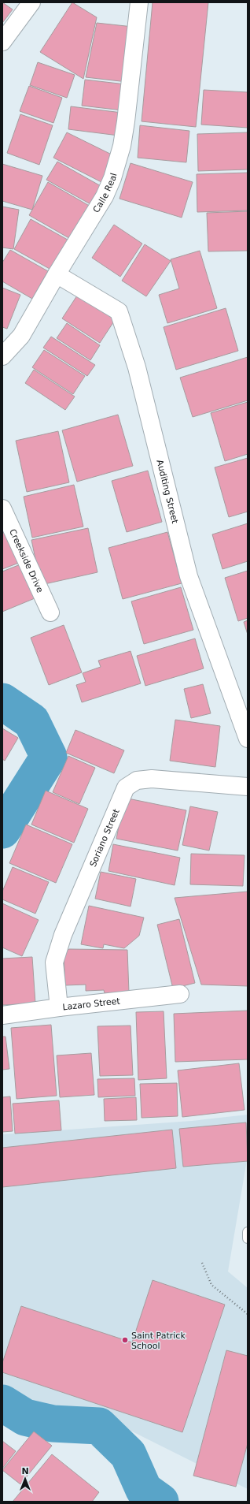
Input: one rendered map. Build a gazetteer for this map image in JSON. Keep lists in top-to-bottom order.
{
  "streets": {
    "street": [
      "Calle Real",
      "Auditing Street",
      "Creekside Drive",
      "Soriano Street",
      "Lazaro Street"
    ]
  },
  "crossings": [
    ["Calle Real", "Auditing Street"],
    ["Soriano Street", "Lazaro Street"]
  ],
  "places": ["Saint Patrick School"],
  "north": "top"
}
